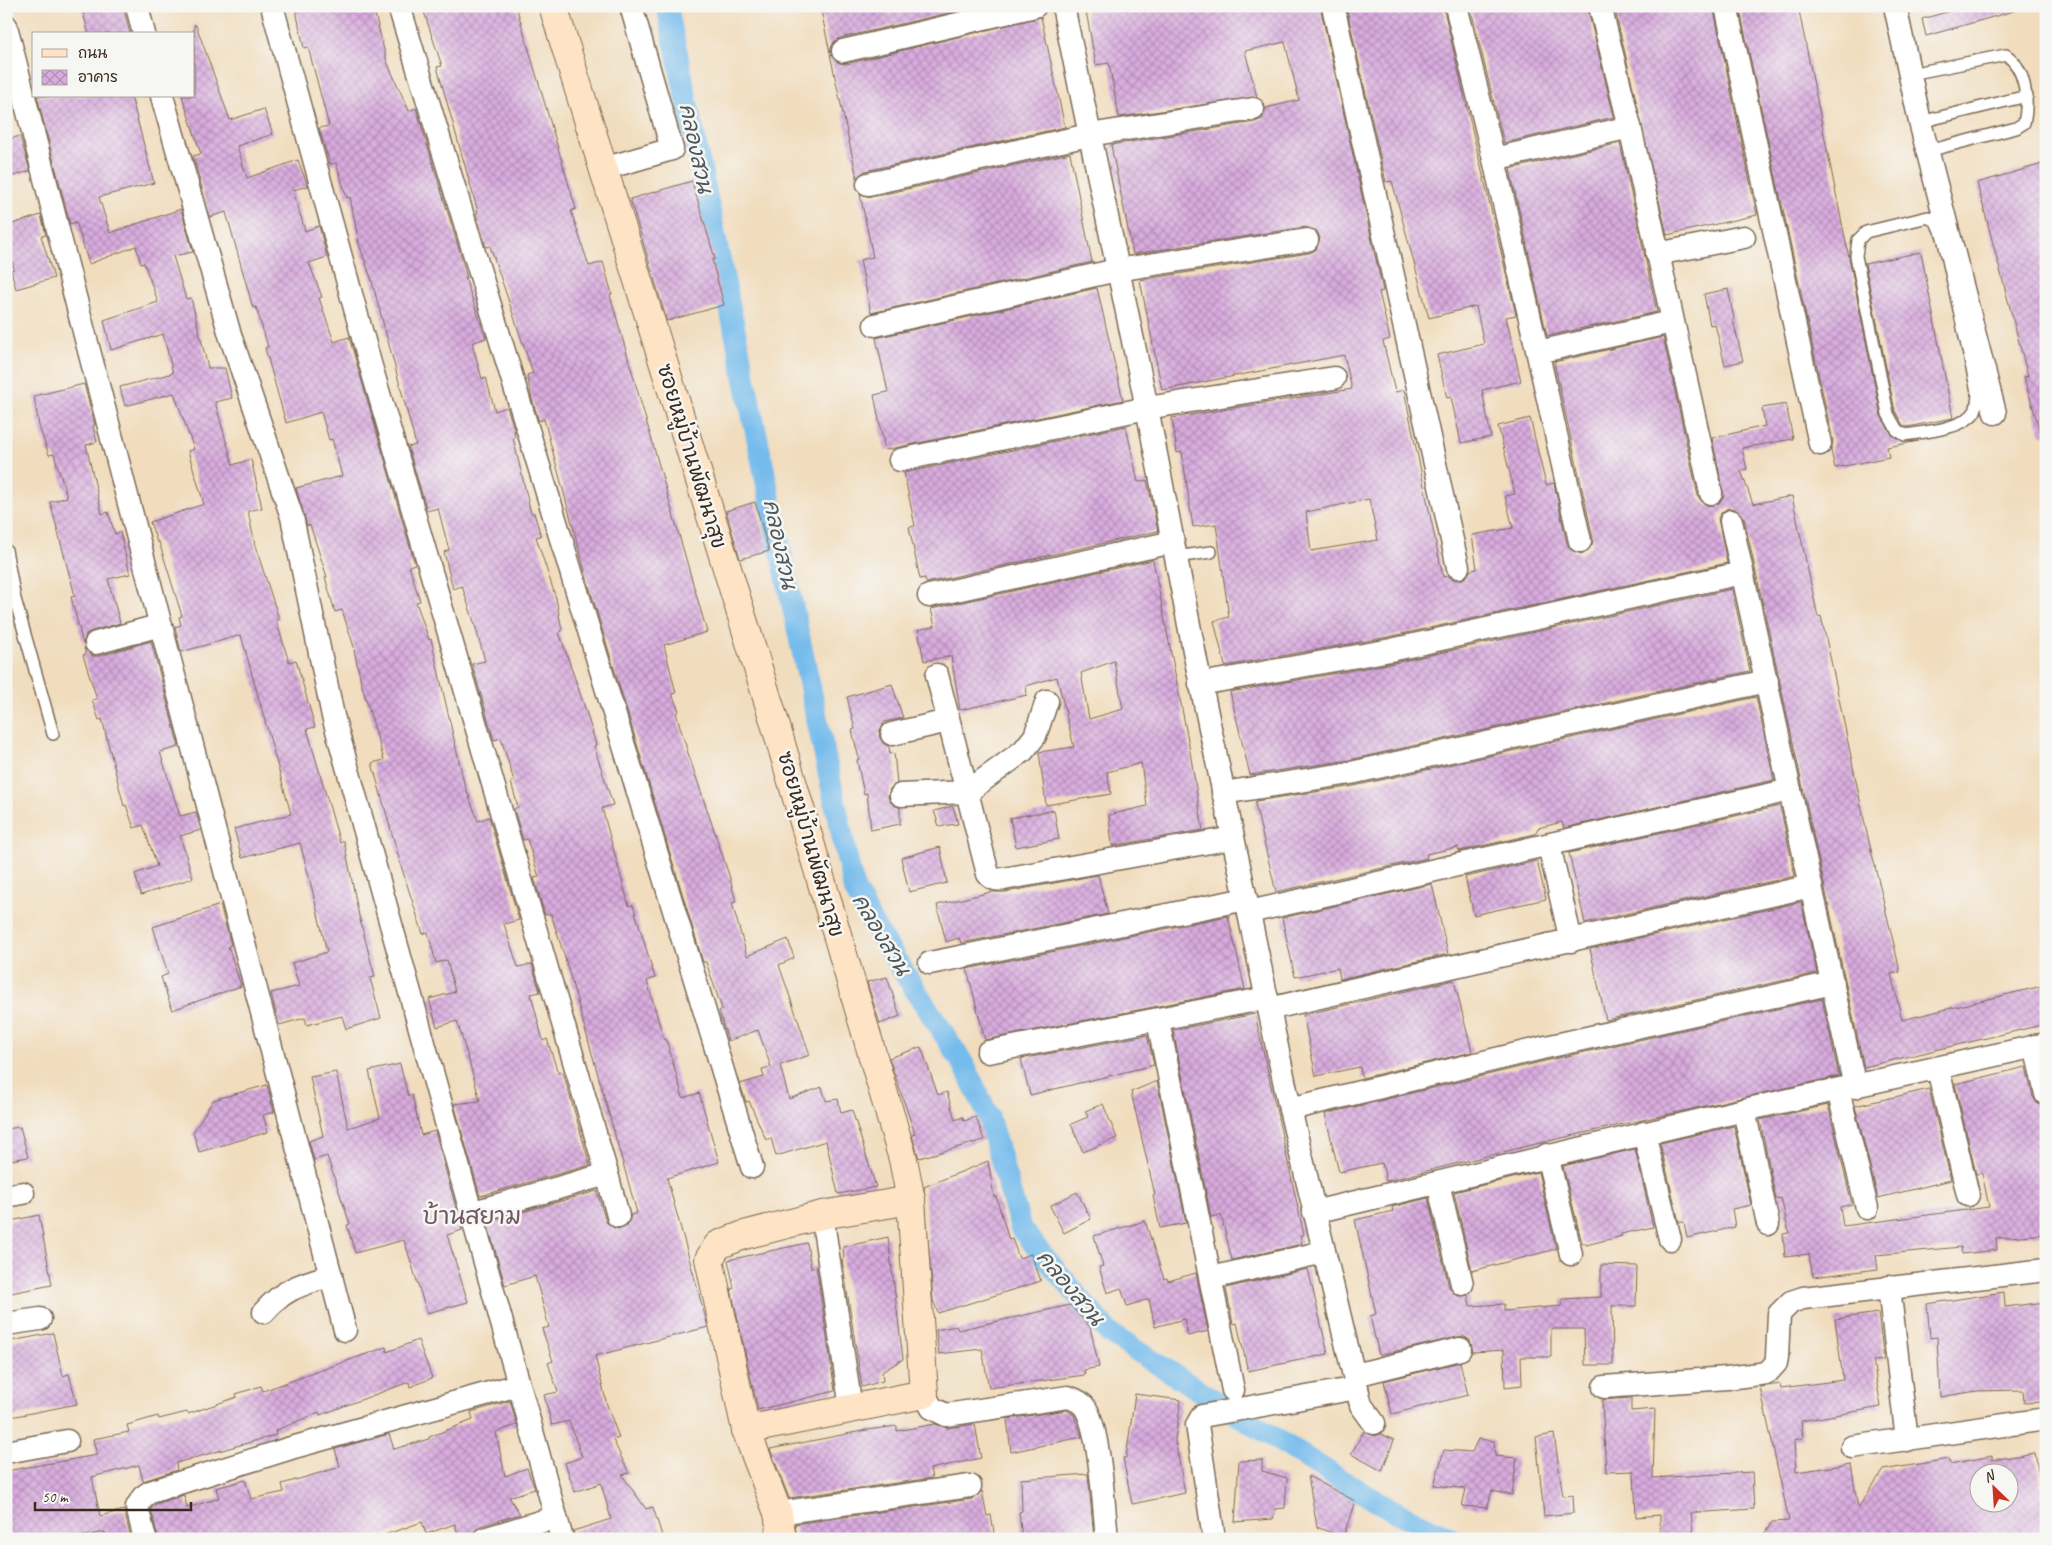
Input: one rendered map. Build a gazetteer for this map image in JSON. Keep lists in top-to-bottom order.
{
  "streets": {
    "street": ["ซอยหมู่บ้านพัฒนาสุข"]
  },
  "districts": ["บ้านสยาม"],
  "water": ["คลองสวน"],
  "legend": ["ถนน", "อาคาร"],
  "scale_bar": "50 m",
  "north": "top left"
}
